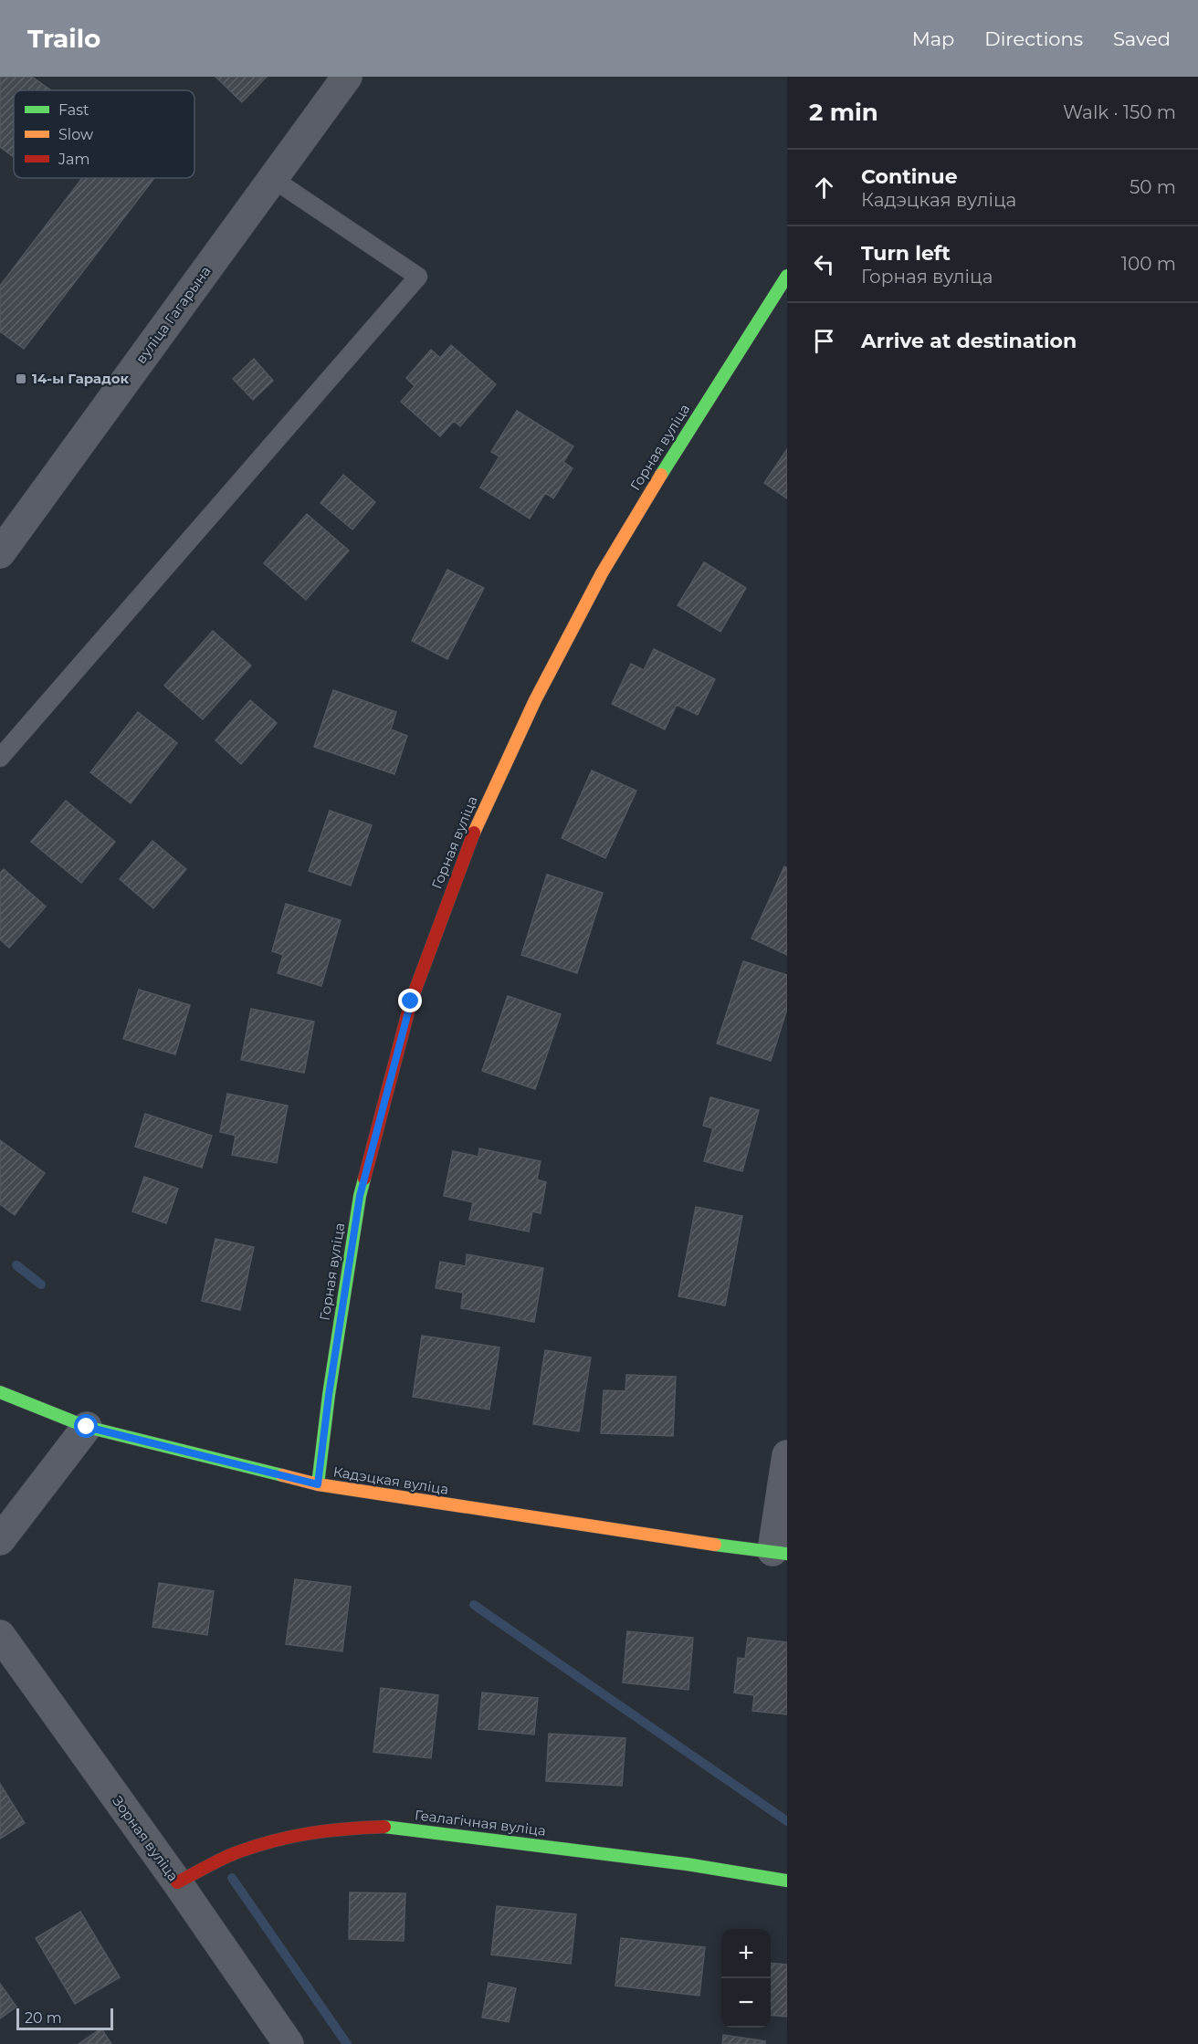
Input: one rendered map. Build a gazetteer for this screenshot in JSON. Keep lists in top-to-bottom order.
{
  "streets": {
    "street": [
      "вуліца Гагарына",
      "Горная вуліца",
      "Кадэцкая вуліца",
      "Геалагічная вуліца",
      "Зорная вуліца"
    ]
  },
  "crossings": [
    ["Горная вуліца", "Кадэцкая вуліца"],
    ["Геалагічная вуліца", "Зорная вуліца"]
  ],
  "places": {
    "transit": ["14-ы Гарадок"]
  },
  "legend": ["Fast", "Slow", "Jam"],
  "scale_bar": "20 m",
  "page": {
    "header": "Trailo",
    "nav": ["Map", "Directions", "Saved"],
    "heading": ["2 min", "Walk · 150 m"],
    "list": [
      ["Continue", "Кадэцкая вуліца", "50 m"],
      ["Turn left", "Горная вуліца", "100 m"],
      "Arrive at destination"
    ],
    "map_buttons": ["+", "−"],
    "scale": "20 m"
  }
}
